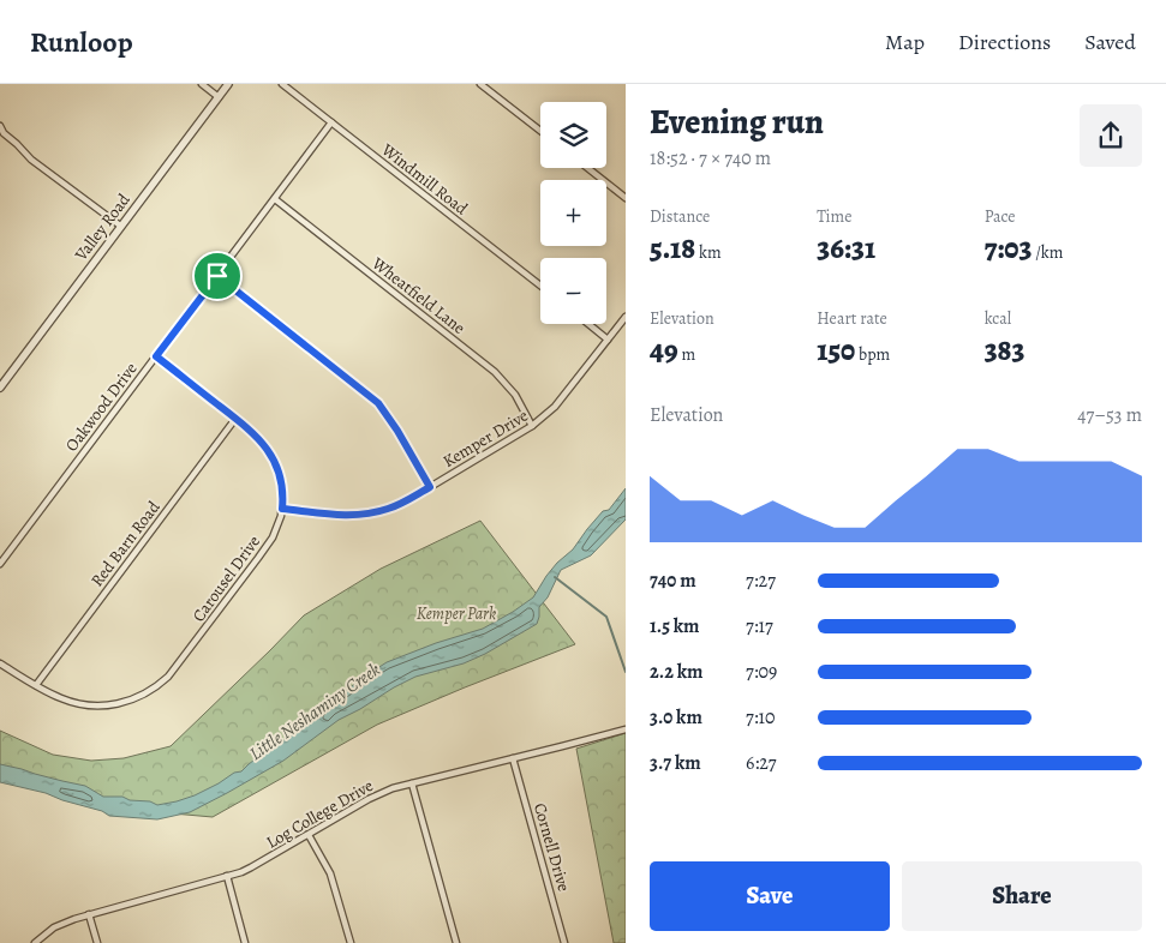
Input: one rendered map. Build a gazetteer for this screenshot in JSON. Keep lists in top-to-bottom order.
{
  "streets": {
    "street": [
      "Windmill Road",
      "Valley Road",
      "Wheatfield Lane",
      "Oakwood Drive",
      "Kemper Drive",
      "Red Barn Road",
      "Carousel Drive",
      "Log College Drive",
      "Cornell Drive"
    ]
  },
  "crossings": [
    ["Windmill Road", "Oakwood Drive"],
    ["Wheatfield Lane", "Oakwood Drive"],
    ["Wheatfield Lane", "Kemper Drive"],
    ["Oakwood Drive", "Carousel Drive"],
    ["Kemper Drive", "Carousel Drive"],
    ["Red Barn Road", "Carousel Drive"],
    ["Log College Drive", "Cornell Drive"]
  ],
  "water": ["Little Neshaminy Creek"],
  "parks": ["Kemper Park"],
  "page": {
    "header": "Runloop",
    "nav": ["Map", "Directions", "Saved"],
    "heading": ["Evening run", "18:52 · 7 × 740 m"],
    "map_buttons": ["+", "−"],
    "stats": [
      ["Distance", "5.18 km"],
      ["Time", "36:31"],
      ["Pace", "7:03 /km"],
      ["Elevation", "49 m"],
      ["Heart rate", "150 bpm"],
      ["kcal", "383"]
    ],
    "chart": ["Elevation", "47–53 m"],
    "list": [
      {
        "name": "740 m",
        "note": "7:27"
      },
      {
        "name": "1.5 km",
        "note": "7:17"
      },
      {
        "name": "2.2 km",
        "note": "7:09"
      },
      {
        "name": "3.0 km",
        "note": "7:10"
      },
      {
        "name": "3.7 km",
        "note": "6:27"
      }
    ],
    "buttons": ["Save", "Share"]
  }
}
